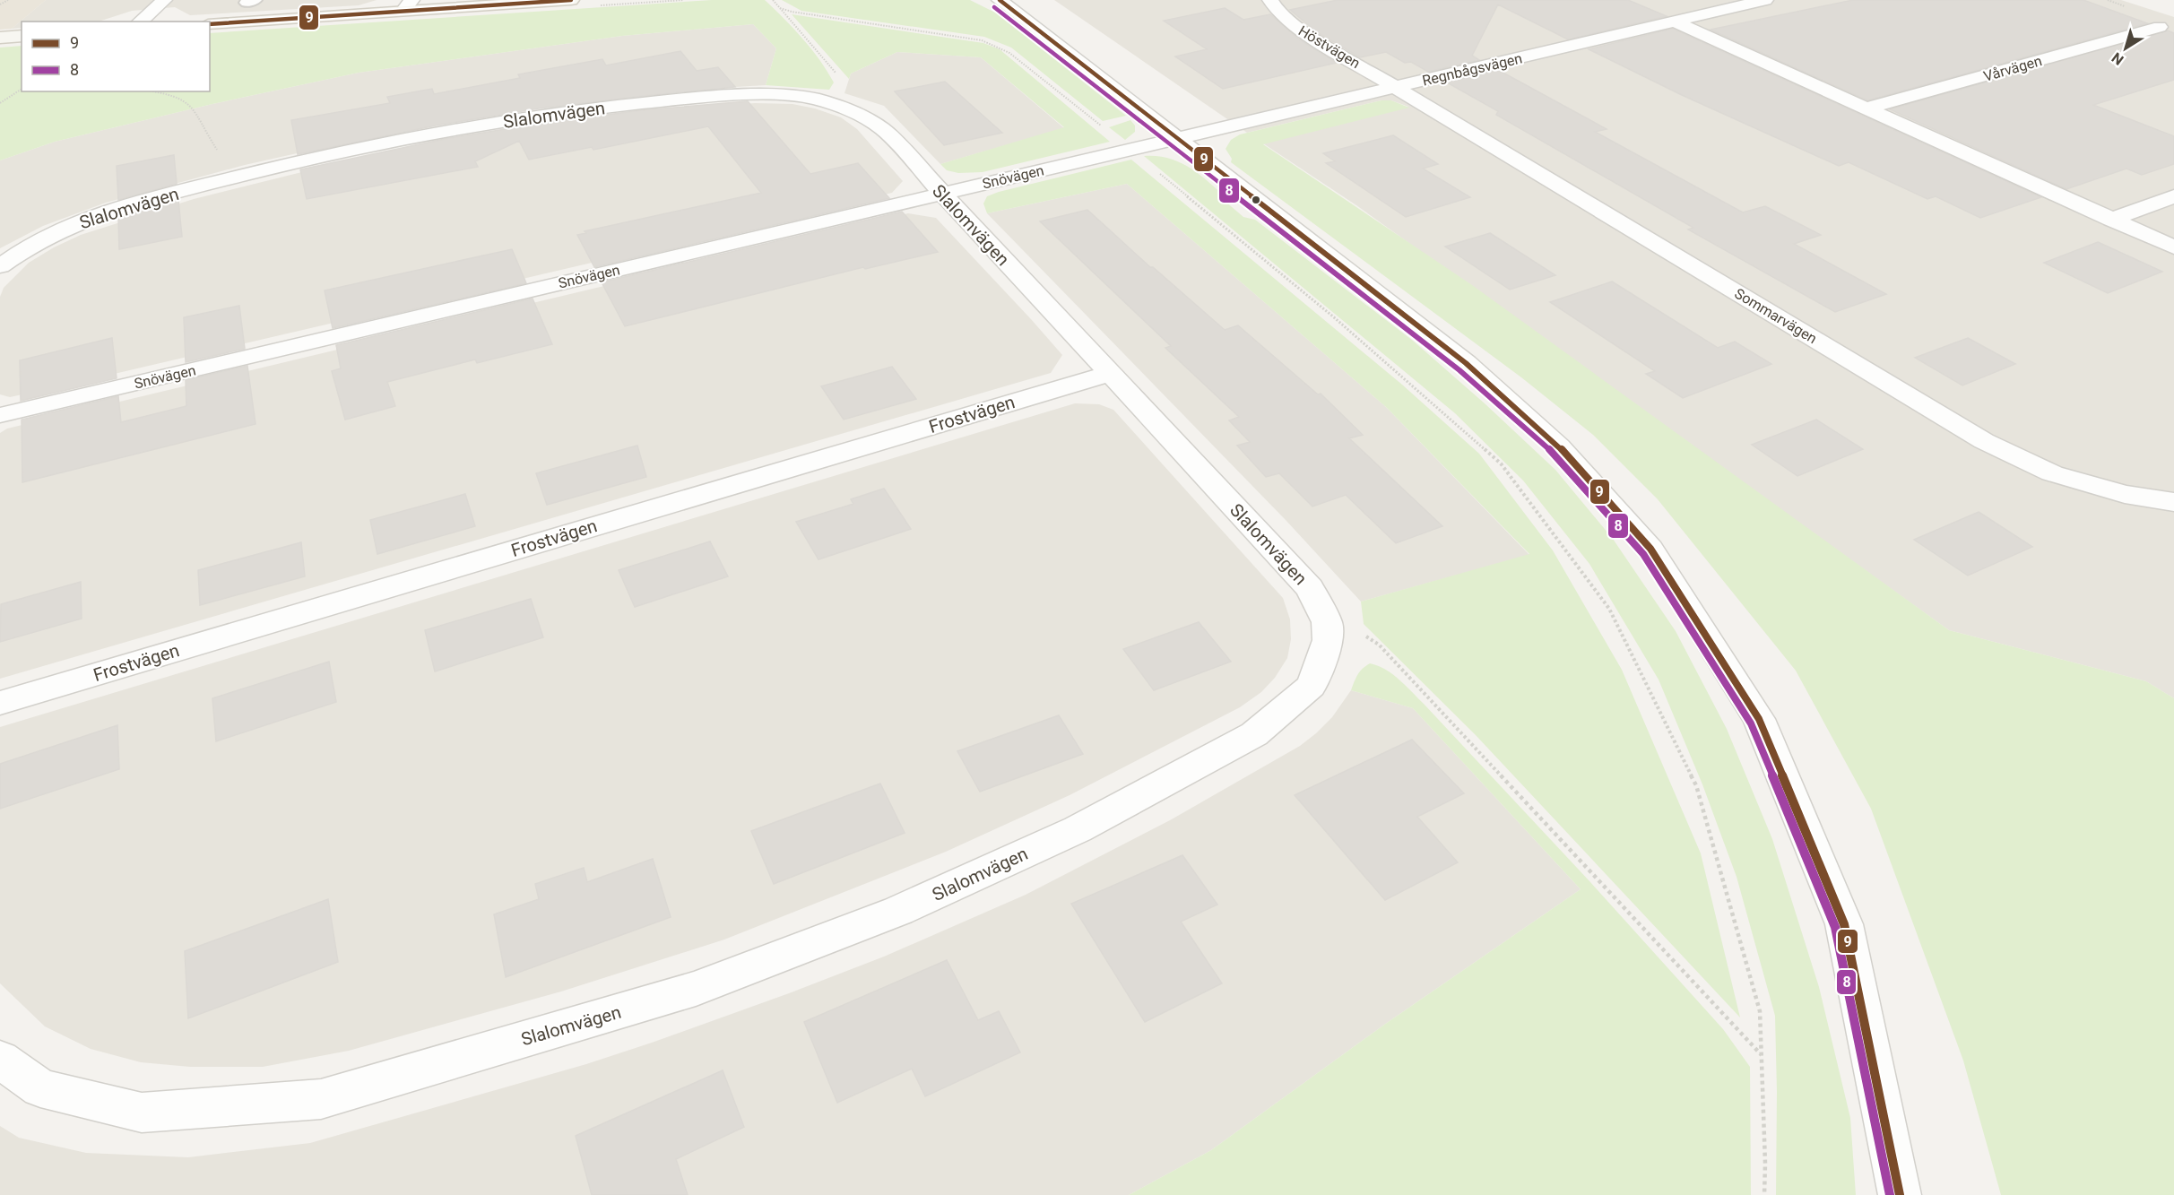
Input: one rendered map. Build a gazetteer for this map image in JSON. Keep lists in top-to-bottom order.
{
  "streets": {
    "street": [
      "Höstvägen",
      "Vårvägen",
      "Regnbågsvägen",
      "Slalomvägen",
      "Snövägen",
      "Sommarvägen",
      "Frostvägen"
    ]
  },
  "crossings": [
    ["Höstvägen", "Regnbågsvägen"],
    ["Höstvägen", "Sommarvägen"],
    ["Regnbågsvägen", "Snövägen"],
    ["Regnbågsvägen", "Sommarvägen"],
    ["Slalomvägen", "Snövägen"],
    ["Slalomvägen", "Frostvägen"]
  ],
  "lines": ["transit line 9", "transit line 8"],
  "legend": ["9", "8"],
  "north": "bottom left"
}
